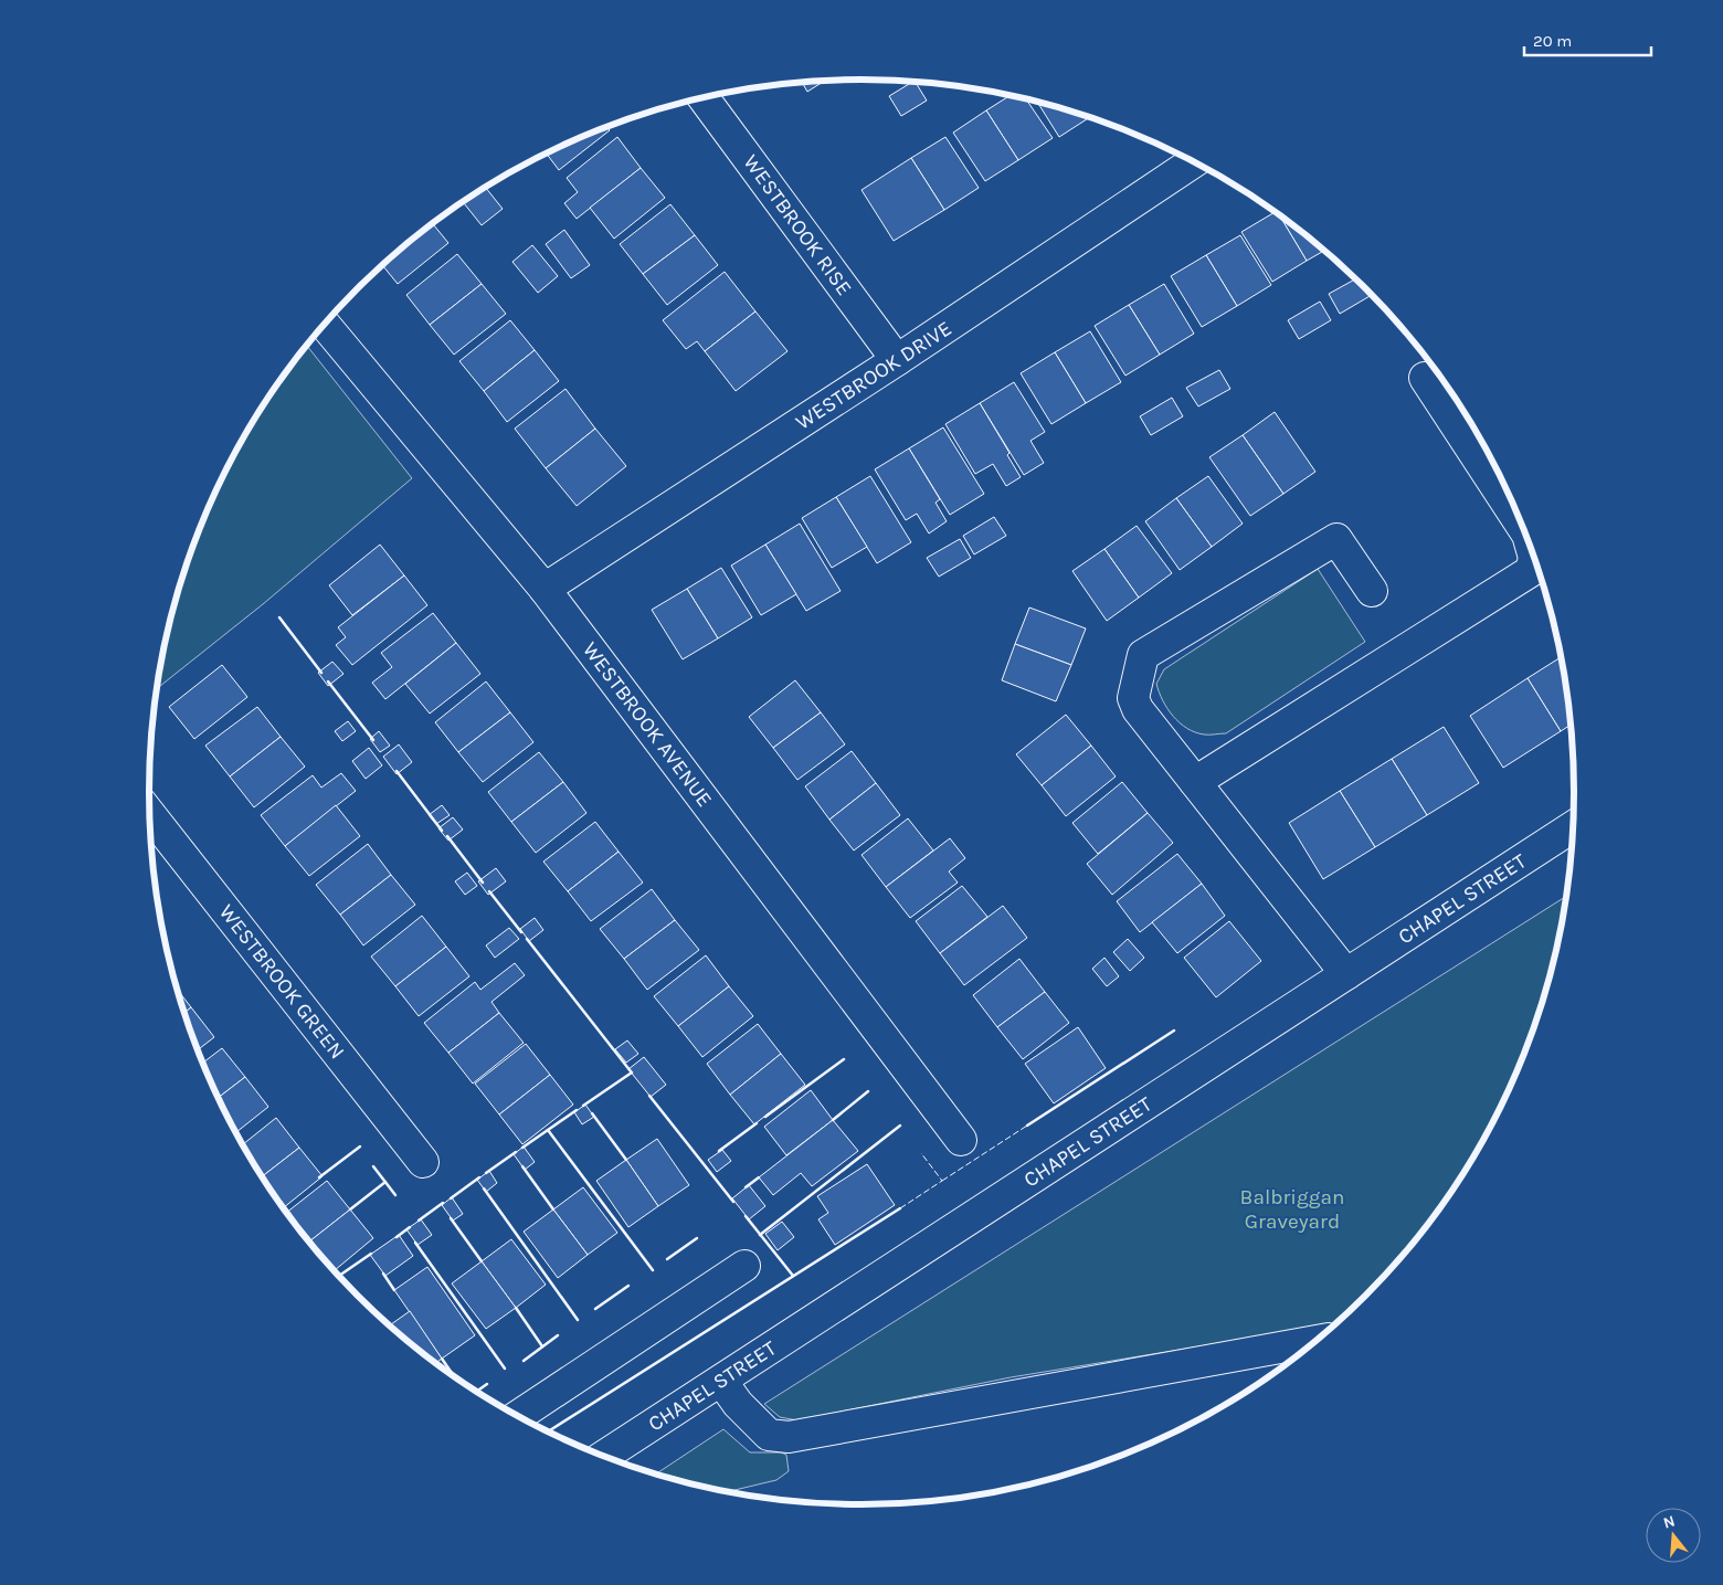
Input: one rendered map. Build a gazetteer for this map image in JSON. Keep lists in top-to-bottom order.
{
  "streets": {
    "street": [
      "WESTBROOK RISE",
      "WESTBROOK DRIVE",
      "WESTBROOK AVENUE",
      "CHAPEL STREET",
      "WESTBROOK GREEN"
    ]
  },
  "crossings": [
    ["WESTBROOK RISE", "WESTBROOK DRIVE"],
    ["WESTBROOK DRIVE", "WESTBROOK AVENUE"]
  ],
  "parks": ["Balbriggan Graveyard"],
  "scale_bar": "20 m",
  "north": "top"
}
